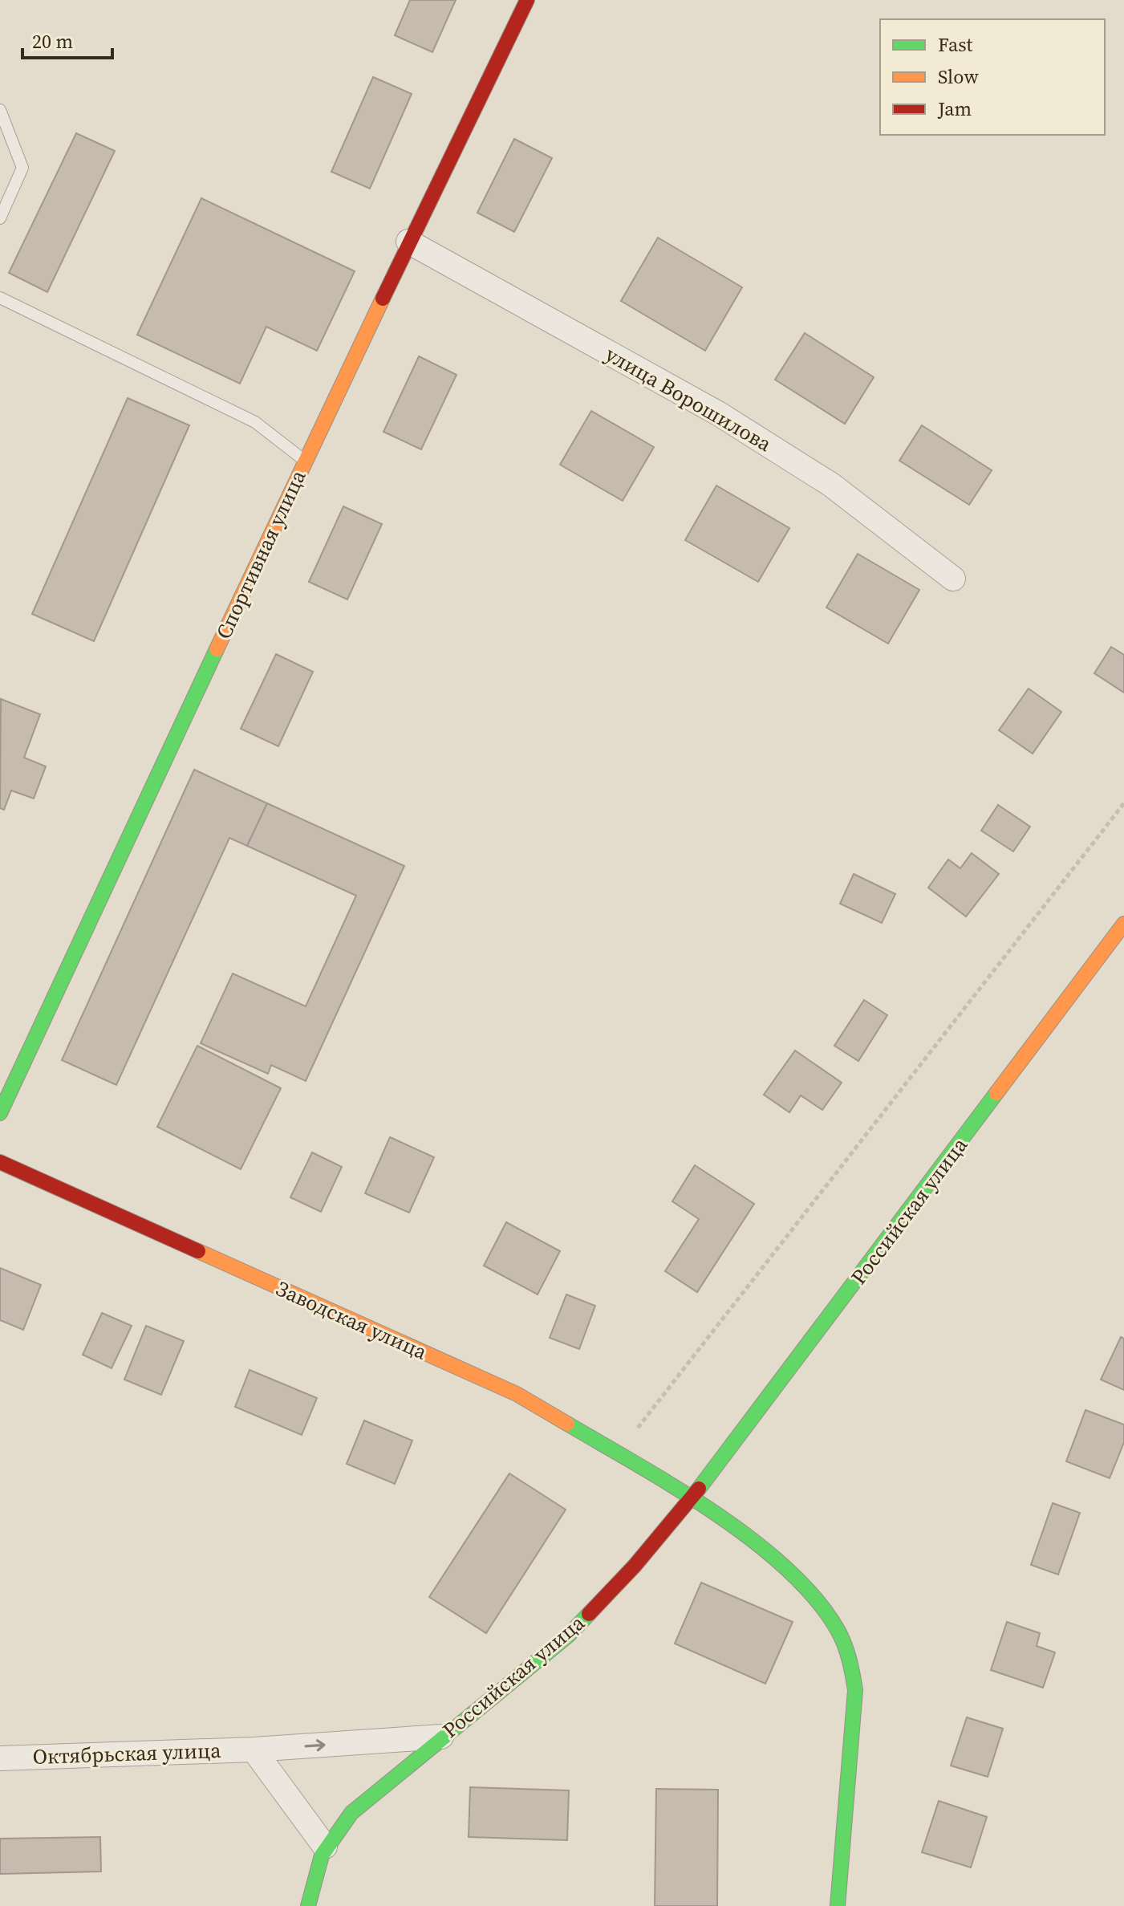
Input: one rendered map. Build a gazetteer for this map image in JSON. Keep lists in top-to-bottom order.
{
  "streets": {
    "street": [
      "улица Ворошилова",
      "Спортивная улица",
      "Российская улица",
      "Заводская улица",
      "Октябрьская улица"
    ]
  },
  "crossings": [
    ["улица Ворошилова", "Спортивная улица"],
    ["Российская улица", "Заводская улица"],
    ["Российская улица", "Октябрьская улица"]
  ],
  "one_way": ["Октябрьская улица"],
  "legend": ["Fast", "Slow", "Jam"],
  "scale_bar": "20 m"
}
